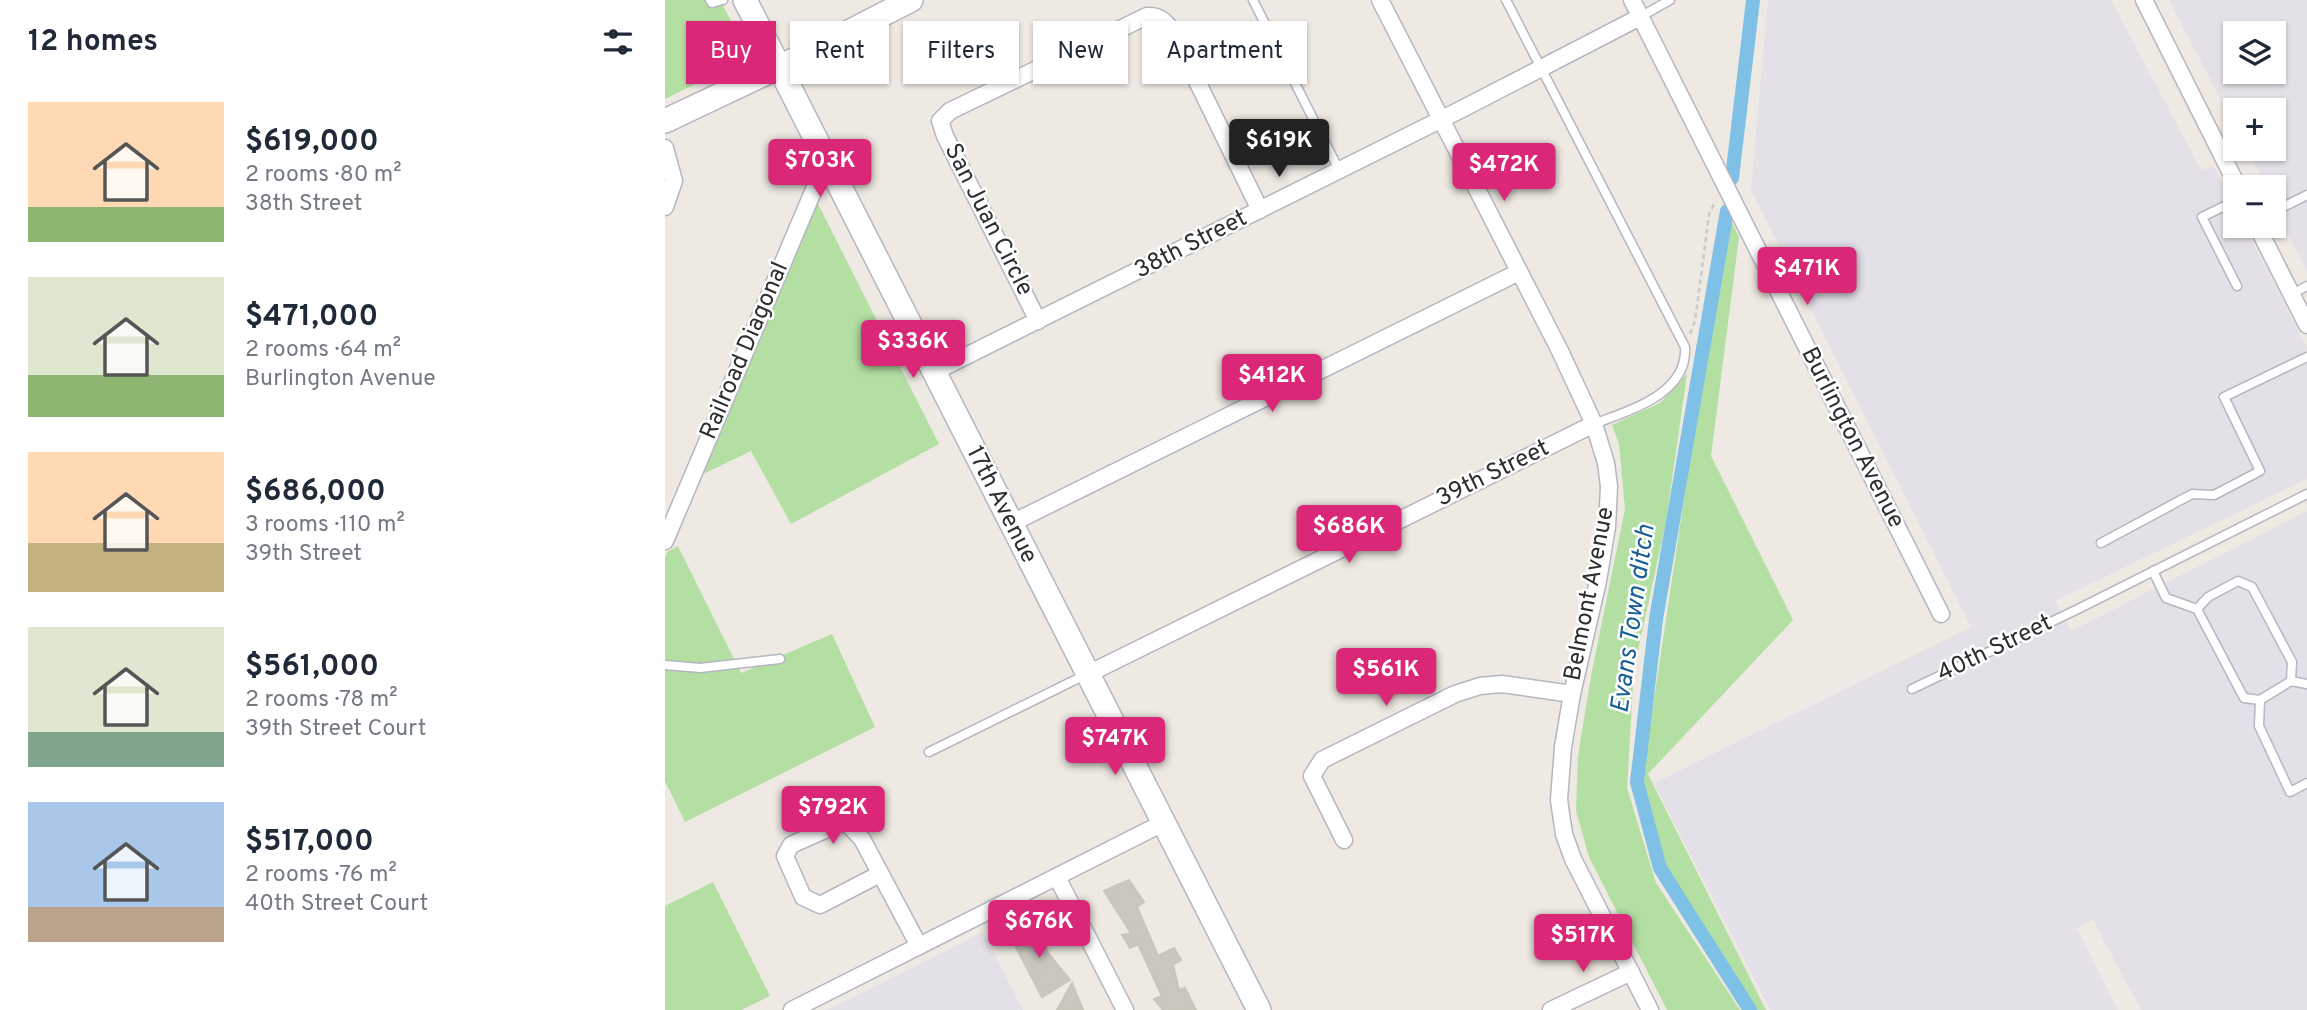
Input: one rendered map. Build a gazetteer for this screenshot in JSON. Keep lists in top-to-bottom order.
{
  "streets": {
    "main road": ["17th Avenue"],
    "street": [
      "San Juan Circle",
      "38th Street",
      "Railroad Diagonal",
      "Burlington Avenue",
      "39th Street",
      "Belmont Avenue"
    ],
    "lane": ["40th Street"]
  },
  "crossings": [
    ["San Juan Circle", "38th Street"],
    ["38th Street", "Burlington Avenue"],
    ["38th Street", "17th Avenue"],
    ["38th Street", "Belmont Avenue"],
    ["Railroad Diagonal", "17th Avenue"],
    ["39th Street", "17th Avenue"],
    ["39th Street", "Belmont Avenue"]
  ],
  "water": ["Evans Town ditch"],
  "page": {
    "heading": "12 homes",
    "map_buttons": ["+", "−"],
    "chip": [
      "Buy",
      "Rent",
      "Filters",
      "New",
      "Apartment"
    ],
    "list": [
      {
        "name": "$619,000",
        "note": "2 rooms · 80 m² · 38th Street"
      },
      {
        "name": "$471,000",
        "note": "2 rooms · 64 m² · Burlington Avenue"
      },
      {
        "name": "$686,000",
        "note": "3 rooms · 110 m² · 39th Street"
      },
      {
        "name": "$561,000",
        "note": "2 rooms · 78 m² · 39th Street Court"
      },
      {
        "name": "$517,000",
        "note": "2 rooms · 76 m² · 40th Street Court"
      }
    ],
    "price": [
      "$619K",
      "$703K",
      "$472K",
      "$471K",
      "$336K",
      "$412K",
      "$686K",
      "$561K",
      "$747K",
      "$792K",
      "$676K",
      "$517K"
    ]
  }
}
